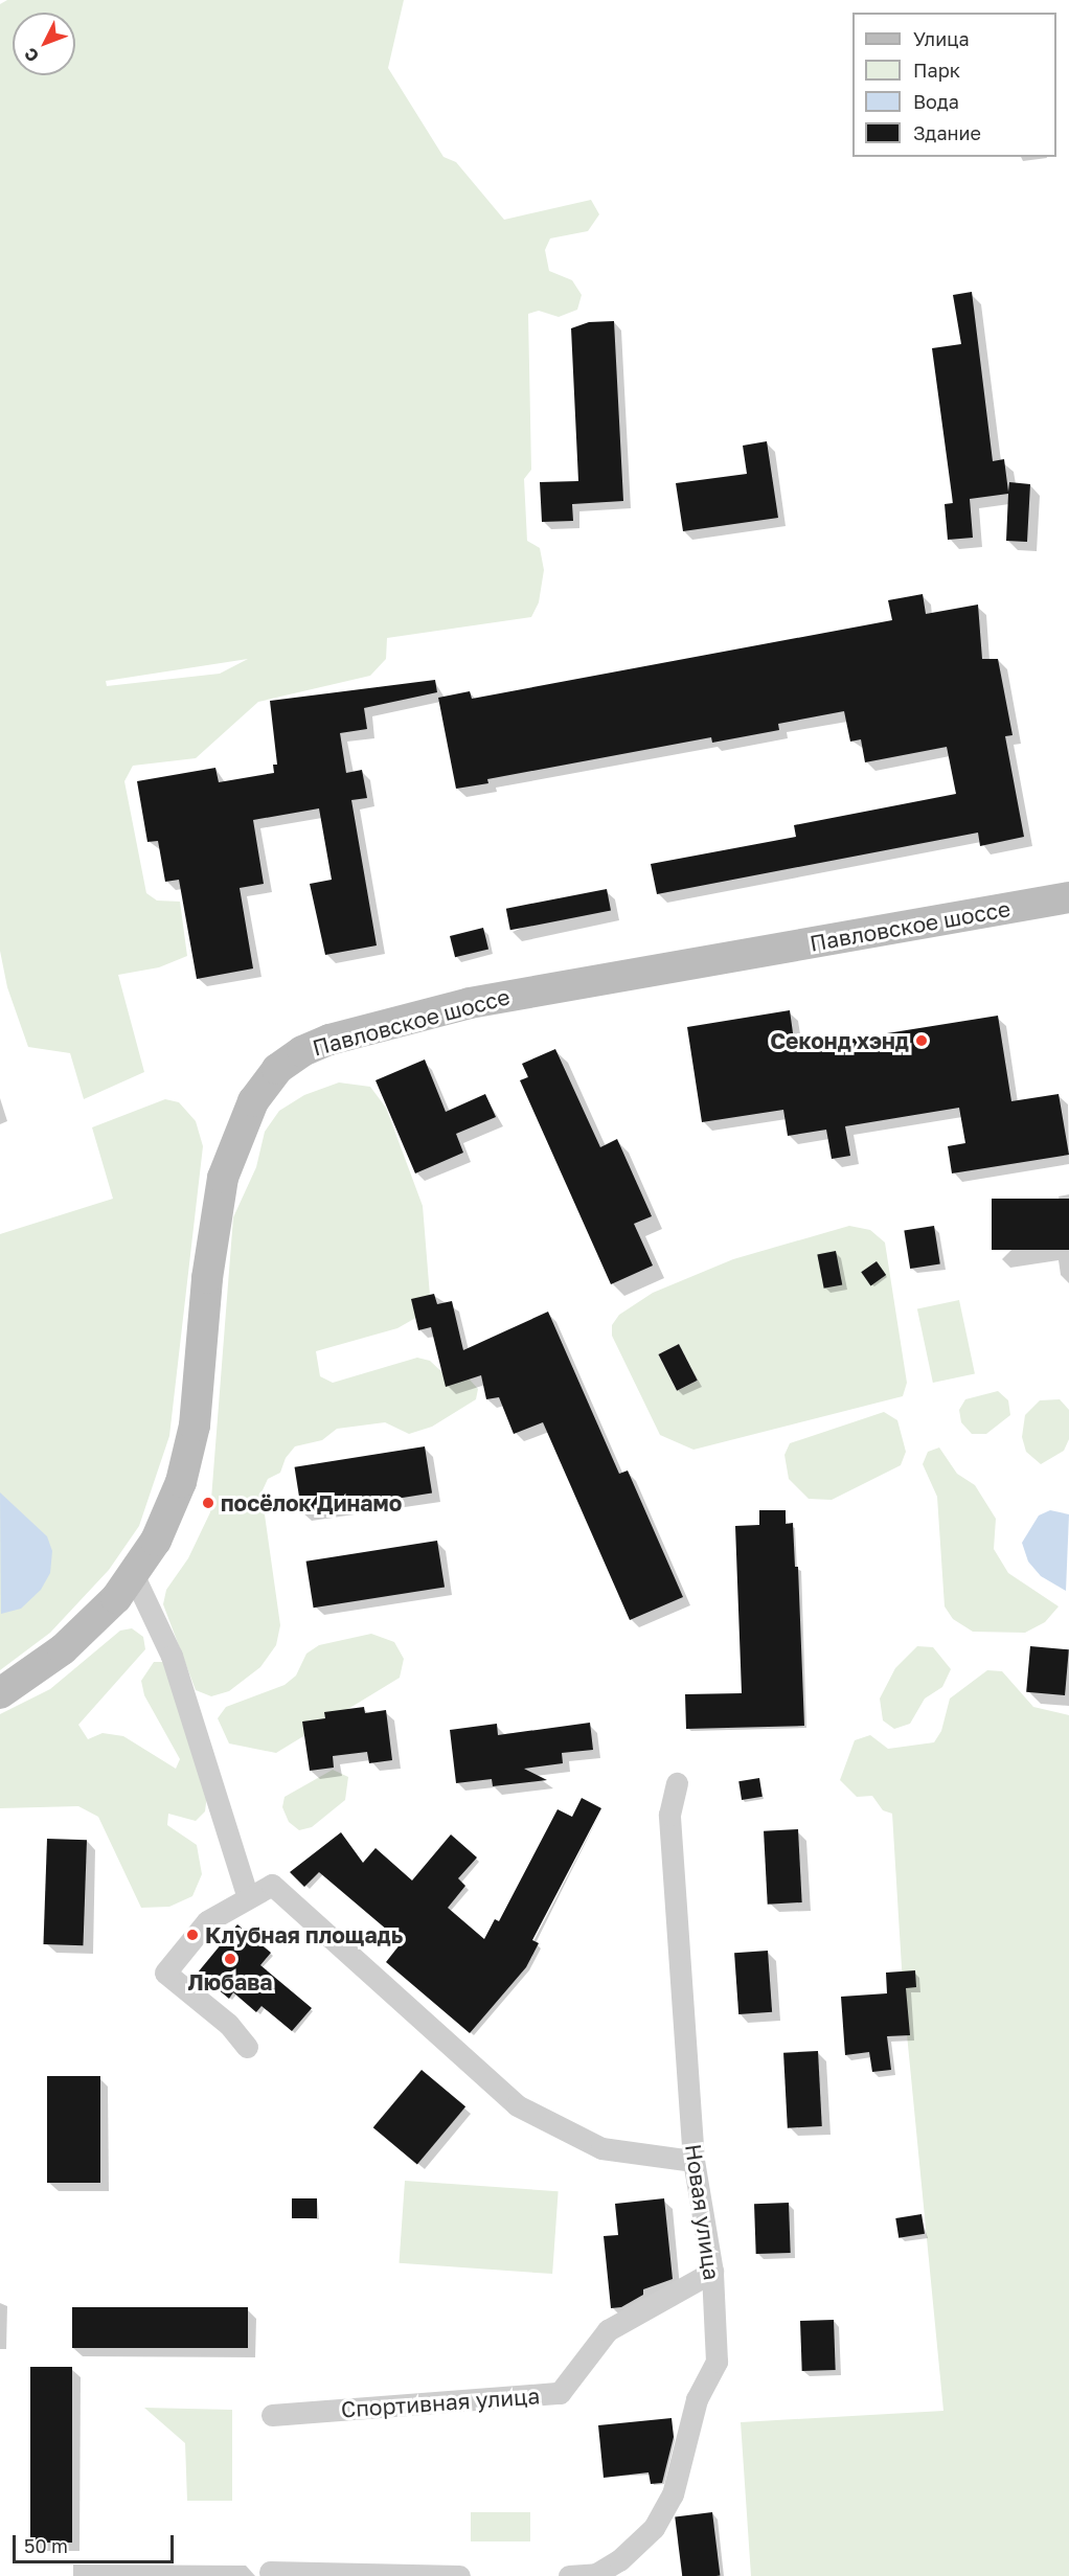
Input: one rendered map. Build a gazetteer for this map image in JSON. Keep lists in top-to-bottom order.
{
  "streets": {
    "main road": ["Павловское шоссе"],
    "street": ["Новая улица", "Спортивная улица"]
  },
  "crossings": [
    ["Новая улица", "Спортивная улица"]
  ],
  "places": [
    "Секонд хэнд",
    "посёлок Динамо",
    "Клубная площадь",
    "Любава"
  ],
  "legend": [
    "Улица",
    "Парк",
    "Вода",
    "Здание"
  ],
  "scale_bar": "50 m",
  "north": "bottom left"
}
